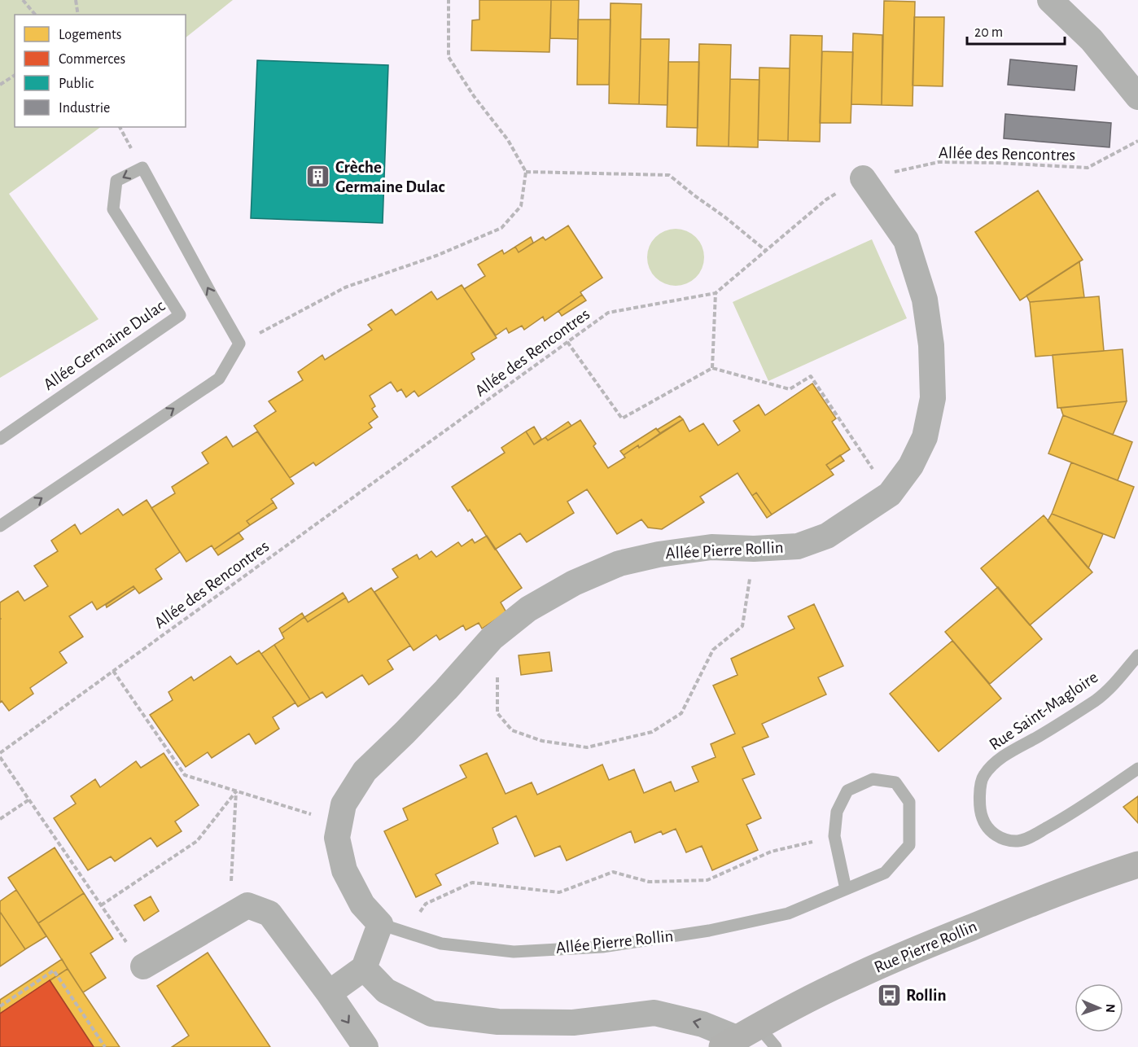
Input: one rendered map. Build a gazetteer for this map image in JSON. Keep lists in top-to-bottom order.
{
  "streets": {
    "street": ["Allée Pierre Rollin", "Rue Pierre Rollin"],
    "lane": ["Allée Germaine Dulac", "Rue Saint-Magloire"],
    "path": ["Allée des Rencontres"]
  },
  "crossings": [
    ["Allée des Rencontres", "Allée Pierre Rollin"]
  ],
  "places": {
    "building": ["Crèche Germaine Dulac"],
    "bus stop": ["Rollin"]
  },
  "legend": [
    "Logements",
    "Commerces",
    "Public",
    "Industrie"
  ],
  "scale_bar": "20 m",
  "north": "right"
}
